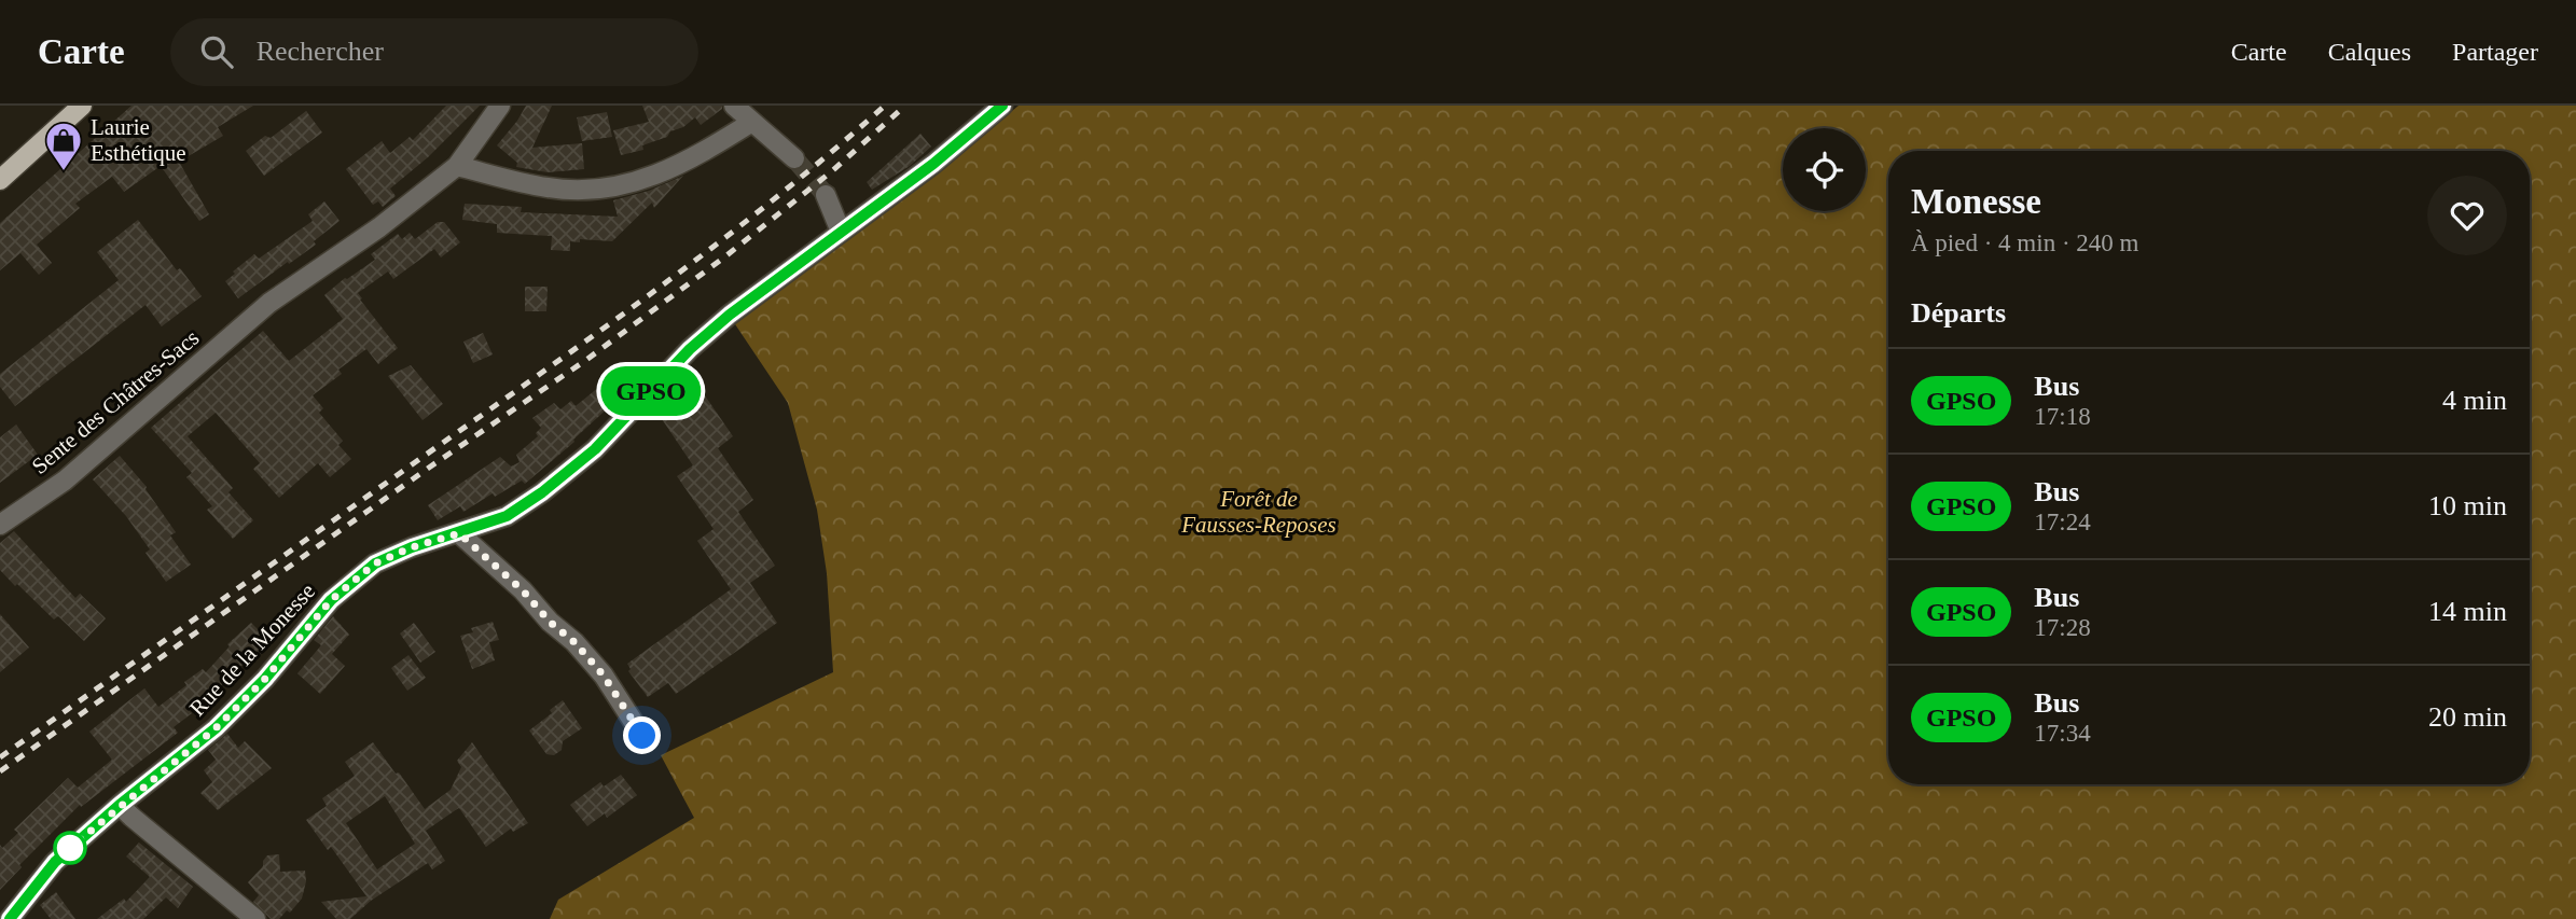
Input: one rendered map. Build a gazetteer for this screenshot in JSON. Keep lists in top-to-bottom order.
{
  "streets": {
    "street": ["Sente des Châtres-Sacs", "Rue de la Monesse"]
  },
  "parks": ["Forêt de Fausses-Reposes"],
  "places": {
    "shop": ["Laurie Esthétique"]
  },
  "lines": ["bus line GPSO"],
  "page": {
    "header": "Carte",
    "search": "Rechercher",
    "nav": ["Carte", "Calques", "Partager"],
    "on_map": "GPSO",
    "heading": [
      ["Monesse", "À pied · 4 min · 240 m"],
      "Départs"
    ],
    "list": [
      {
        "mark": "GPSO",
        "name": "Bus",
        "note": "17:18",
        "value": "4 min"
      },
      {
        "mark": "GPSO",
        "name": "Bus",
        "note": "17:24",
        "value": "10 min"
      },
      {
        "mark": "GPSO",
        "name": "Bus",
        "note": "17:28",
        "value": "14 min"
      },
      {
        "mark": "GPSO",
        "name": "Bus",
        "note": "17:34",
        "value": "20 min"
      }
    ]
  }
}
